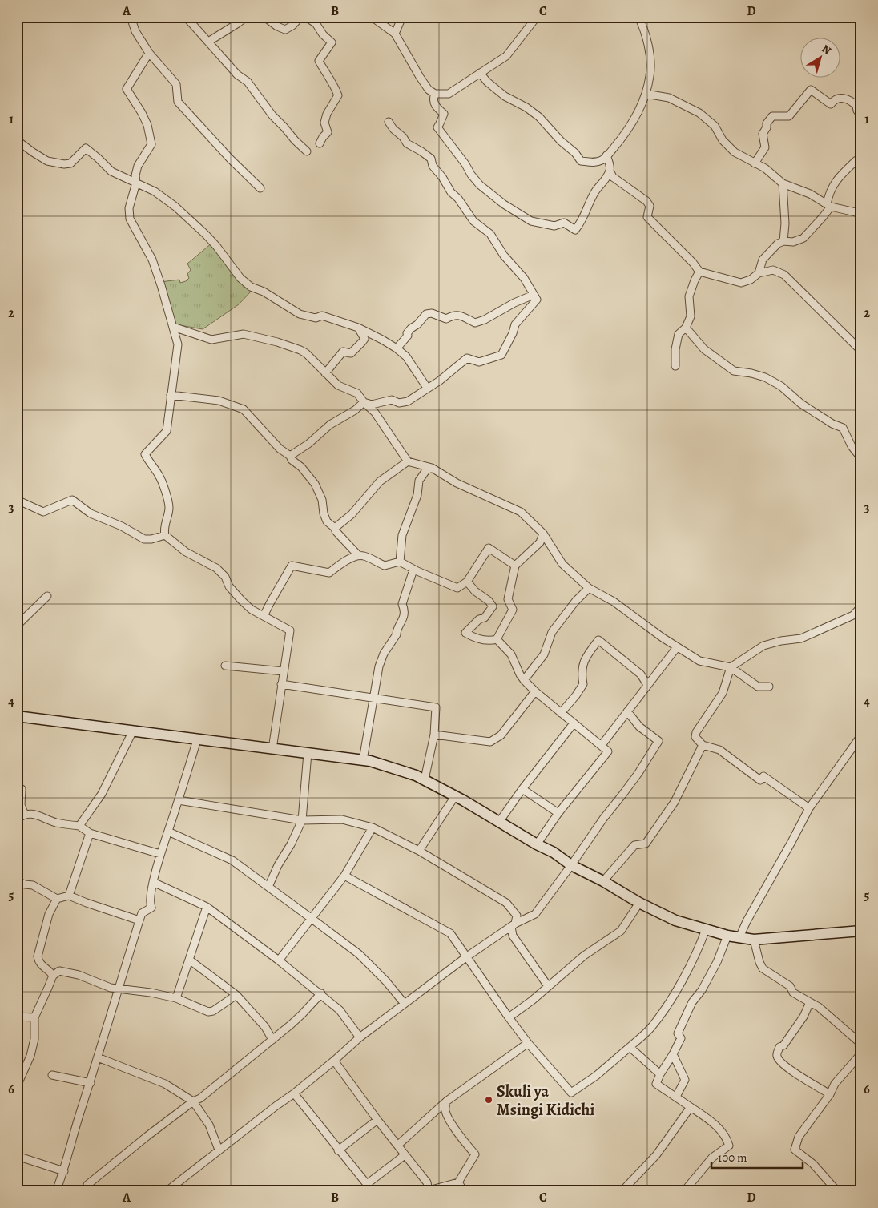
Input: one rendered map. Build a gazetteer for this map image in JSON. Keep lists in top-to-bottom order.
{
  "places": ["Skuli ya Msingi Kidichi"],
  "scale_bar": "100 m",
  "north": "top right",
  "grid": {
    "columns": [
      "A",
      "B",
      "C",
      "D"
    ],
    "rows": [
      "1",
      "2",
      "3",
      "4",
      "5",
      "6"
    ]
  }
}
